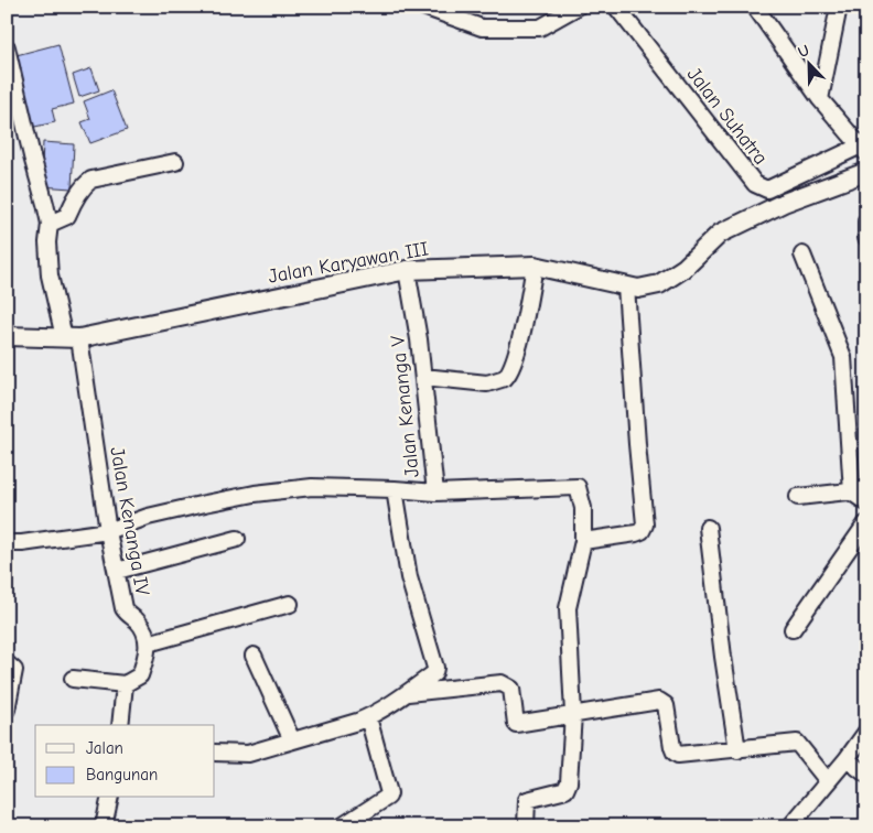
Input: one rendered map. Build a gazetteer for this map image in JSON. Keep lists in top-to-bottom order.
{
  "streets": {
    "street": [
      "Jalan Suhatra",
      "Jalan Karyawan III",
      "Jalan Kenanga V",
      "Jalan Kenanga IV"
    ]
  },
  "crossings": [
    ["Jalan Karyawan III", "Jalan Kenanga V"],
    ["Jalan Karyawan III", "Jalan Kenanga IV"]
  ],
  "legend": ["Jalan", "Bangunan"],
  "north": "top left"
}
